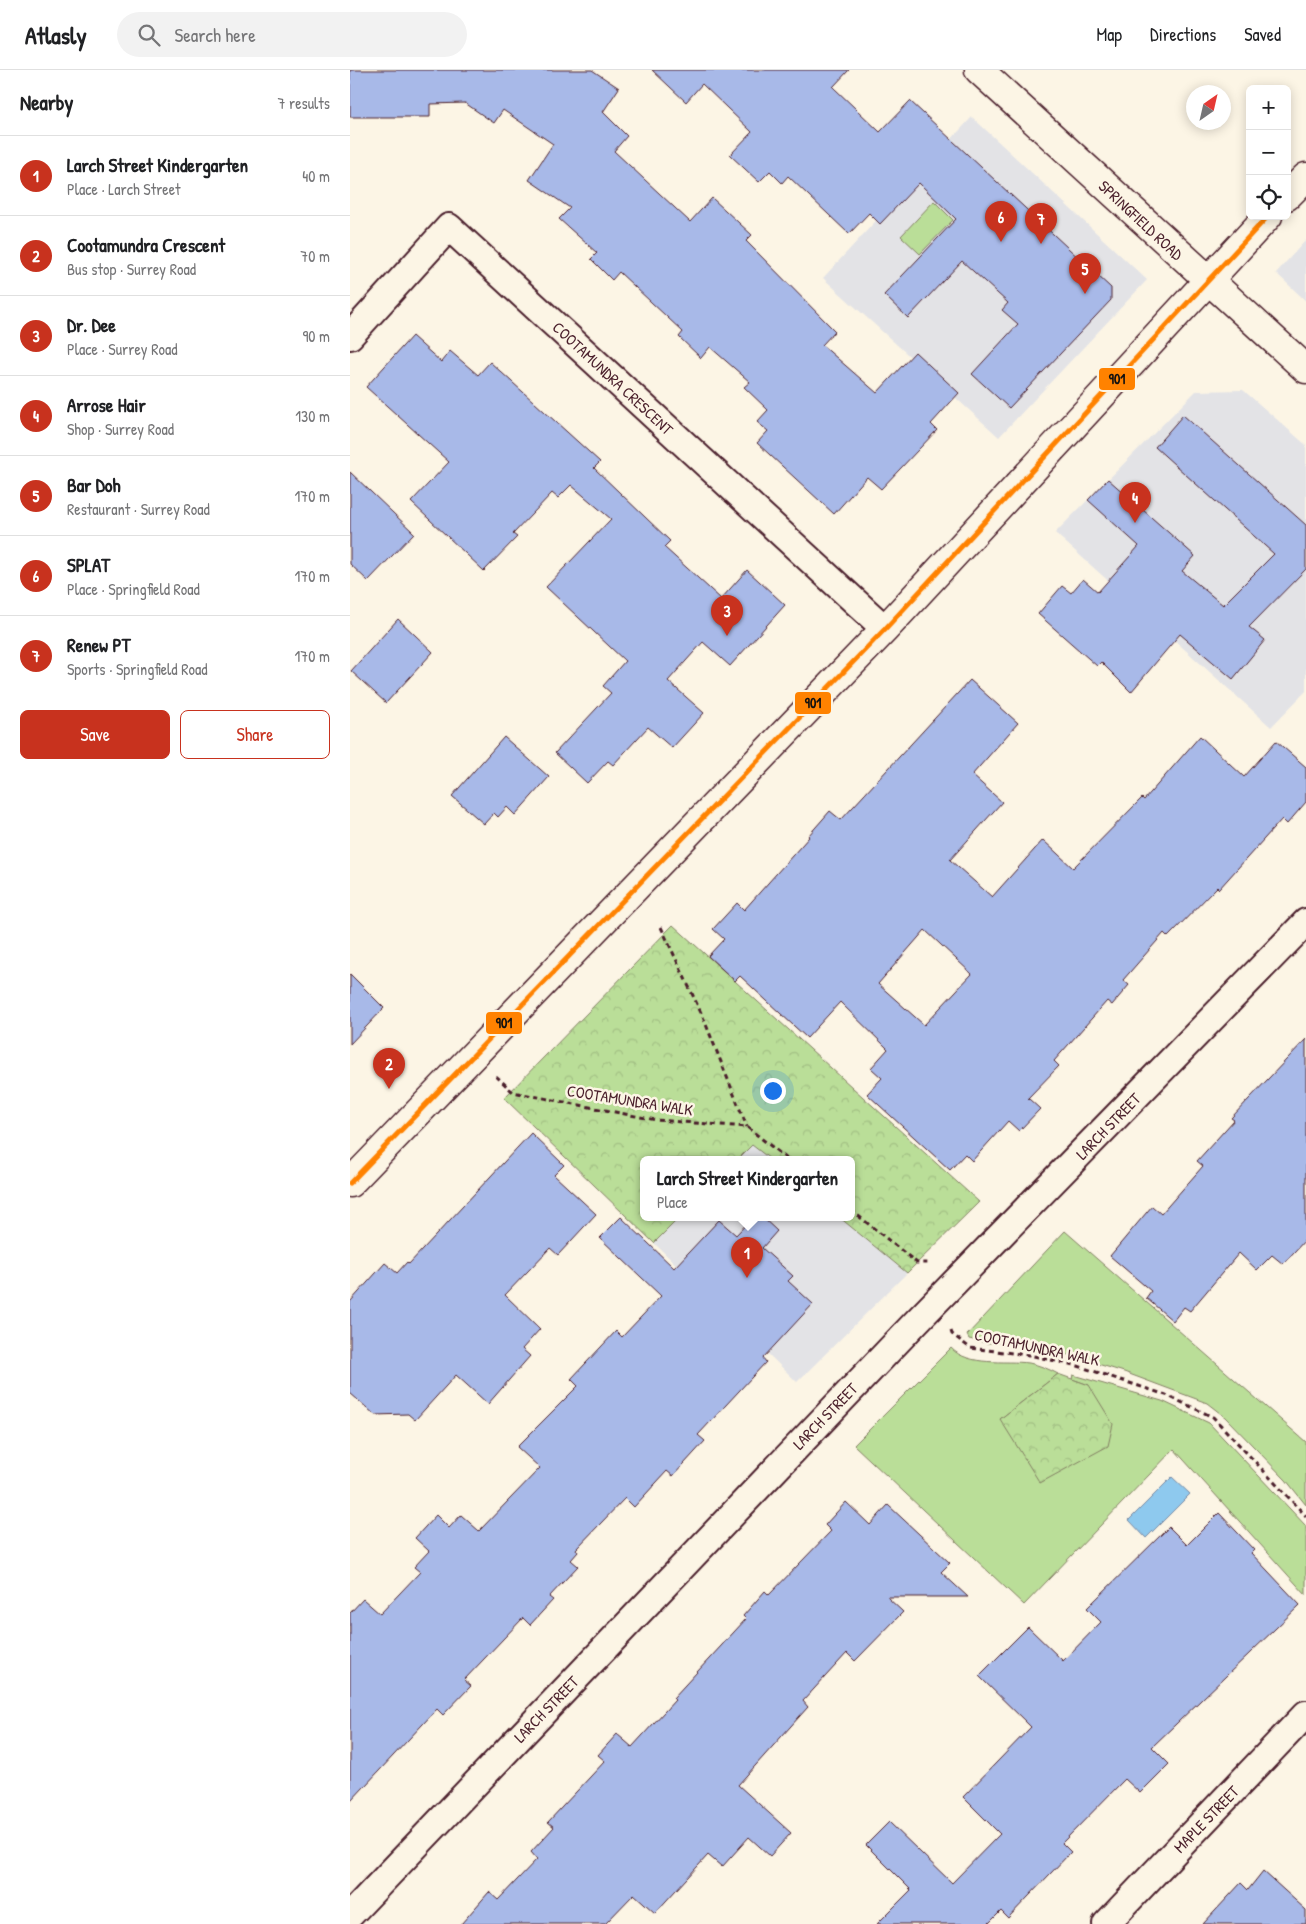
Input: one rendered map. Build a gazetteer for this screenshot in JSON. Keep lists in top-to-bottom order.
{
  "streets": {
    "main road": ["SPRINGFIELD ROAD"],
    "street": ["COOTAMUNDRA CRESCENT", "LARCH STREET", "MAPLE STREET"],
    "path": ["COOTAMUNDRA WALK"]
  },
  "crossings": [
    ["COOTAMUNDRA WALK", "LARCH STREET"]
  ],
  "lines": ["transit line 901"],
  "north": "top right",
  "page": {
    "header": "Atlasly",
    "search": "Search here",
    "nav": ["Map", "Directions", "Saved"],
    "heading": ["Nearby", "7 results"],
    "map_buttons": ["+", "−"],
    "list": [
      {
        "mark": "1",
        "name": "Larch Street Kindergarten",
        "note": "Place · Larch Street",
        "value": "40 m"
      },
      {
        "mark": "2",
        "name": "Cootamundra Crescent",
        "note": "Bus stop · Surrey Road",
        "value": "70 m"
      },
      {
        "mark": "3",
        "name": "Dr. Dee",
        "note": "Place · Surrey Road",
        "value": "90 m"
      },
      {
        "mark": "4",
        "name": "Arrose Hair",
        "note": "Shop · Surrey Road",
        "value": "130 m"
      },
      {
        "mark": "5",
        "name": "Bar Doh",
        "note": "Restaurant · Surrey Road",
        "value": "170 m"
      },
      {
        "mark": "6",
        "name": "SPLAT",
        "note": "Place · Springfield Road",
        "value": "170 m"
      },
      {
        "mark": "7",
        "name": "Renew PT",
        "note": "Sports · Springfield Road",
        "value": "170 m"
      }
    ],
    "pins": [
      "6",
      "7",
      "5",
      "4",
      "3",
      "2",
      "1"
    ],
    "buttons": ["Save", "Share"],
    "popup": ["Larch Street Kindergarten", "Place"]
  }
}
